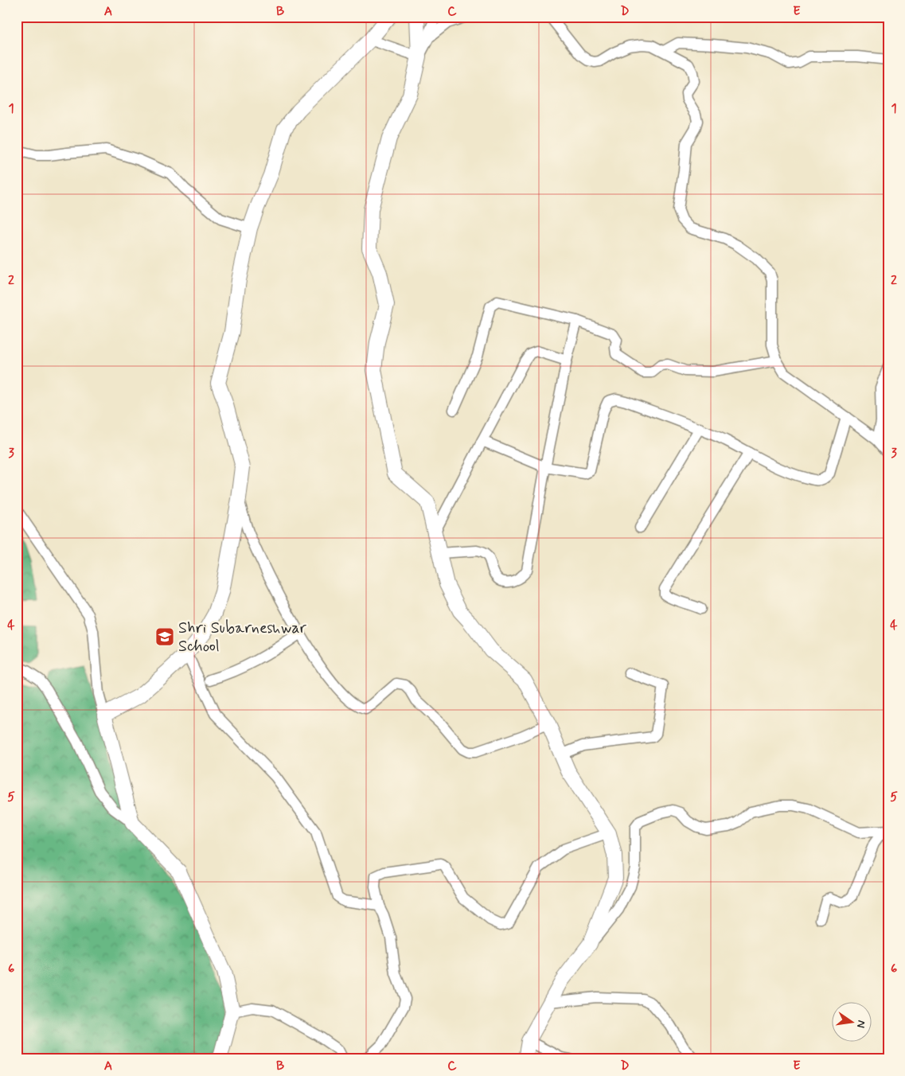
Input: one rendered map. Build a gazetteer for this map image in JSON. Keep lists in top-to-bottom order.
{
  "places": {
    "school or university": ["Shri Subarneshwar School"]
  },
  "north": "right",
  "grid": {
    "columns": [
      "A",
      "B",
      "C",
      "D",
      "E"
    ],
    "rows": [
      "1",
      "2",
      "3",
      "4",
      "5",
      "6"
    ]
  }
}
